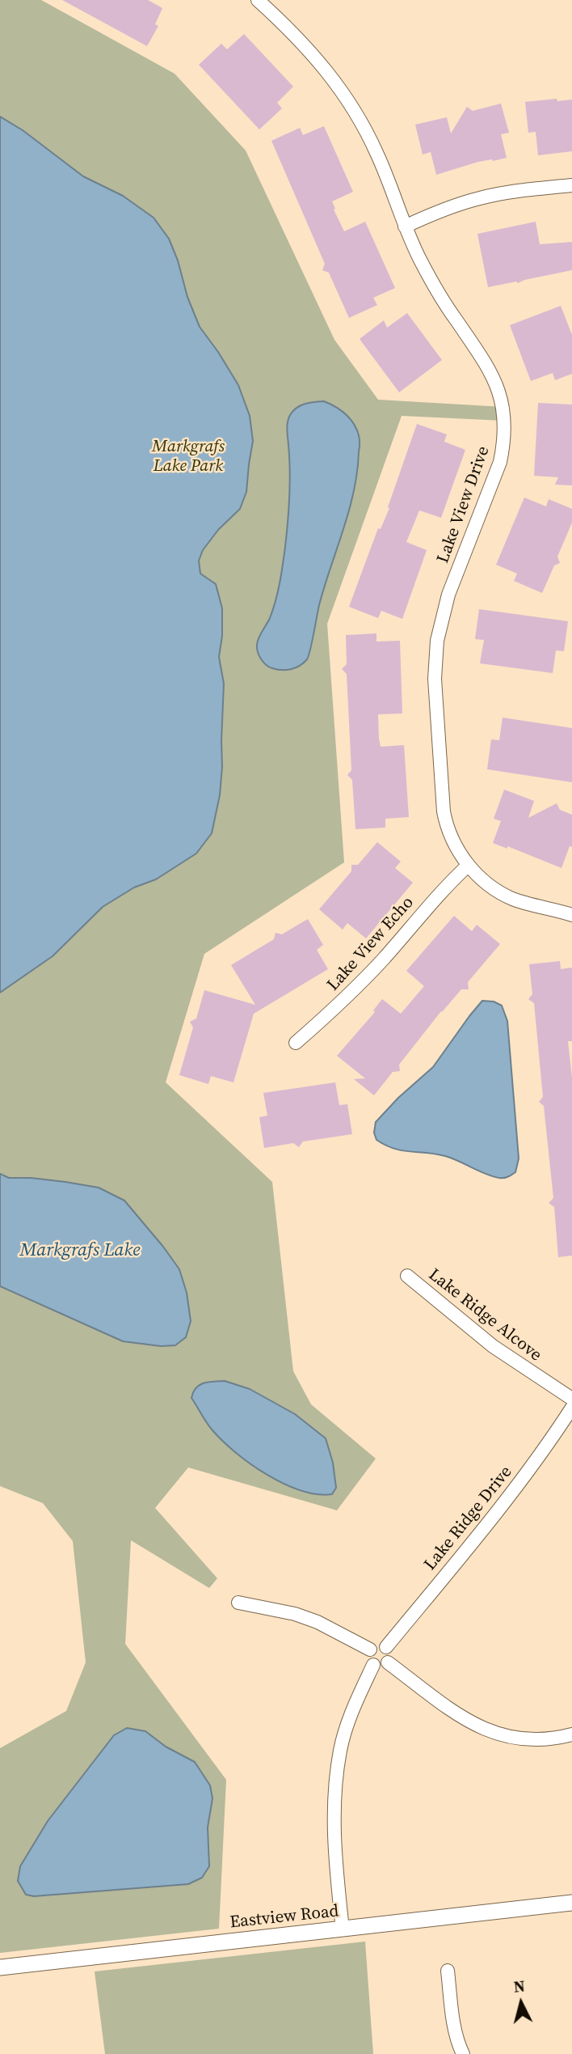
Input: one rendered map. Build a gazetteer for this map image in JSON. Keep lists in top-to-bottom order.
{
  "streets": {
    "street": [
      "Lake View Drive",
      "Lake View Echo",
      "Lake Ridge Alcove",
      "Lake Ridge Drive",
      "Eastview Road"
    ]
  },
  "crossings": [
    ["Lake View Drive", "Lake View Echo"]
  ],
  "water": ["Markgrafs Lake"],
  "parks": ["Markgrafs Lake Park"],
  "north": "top"
}
